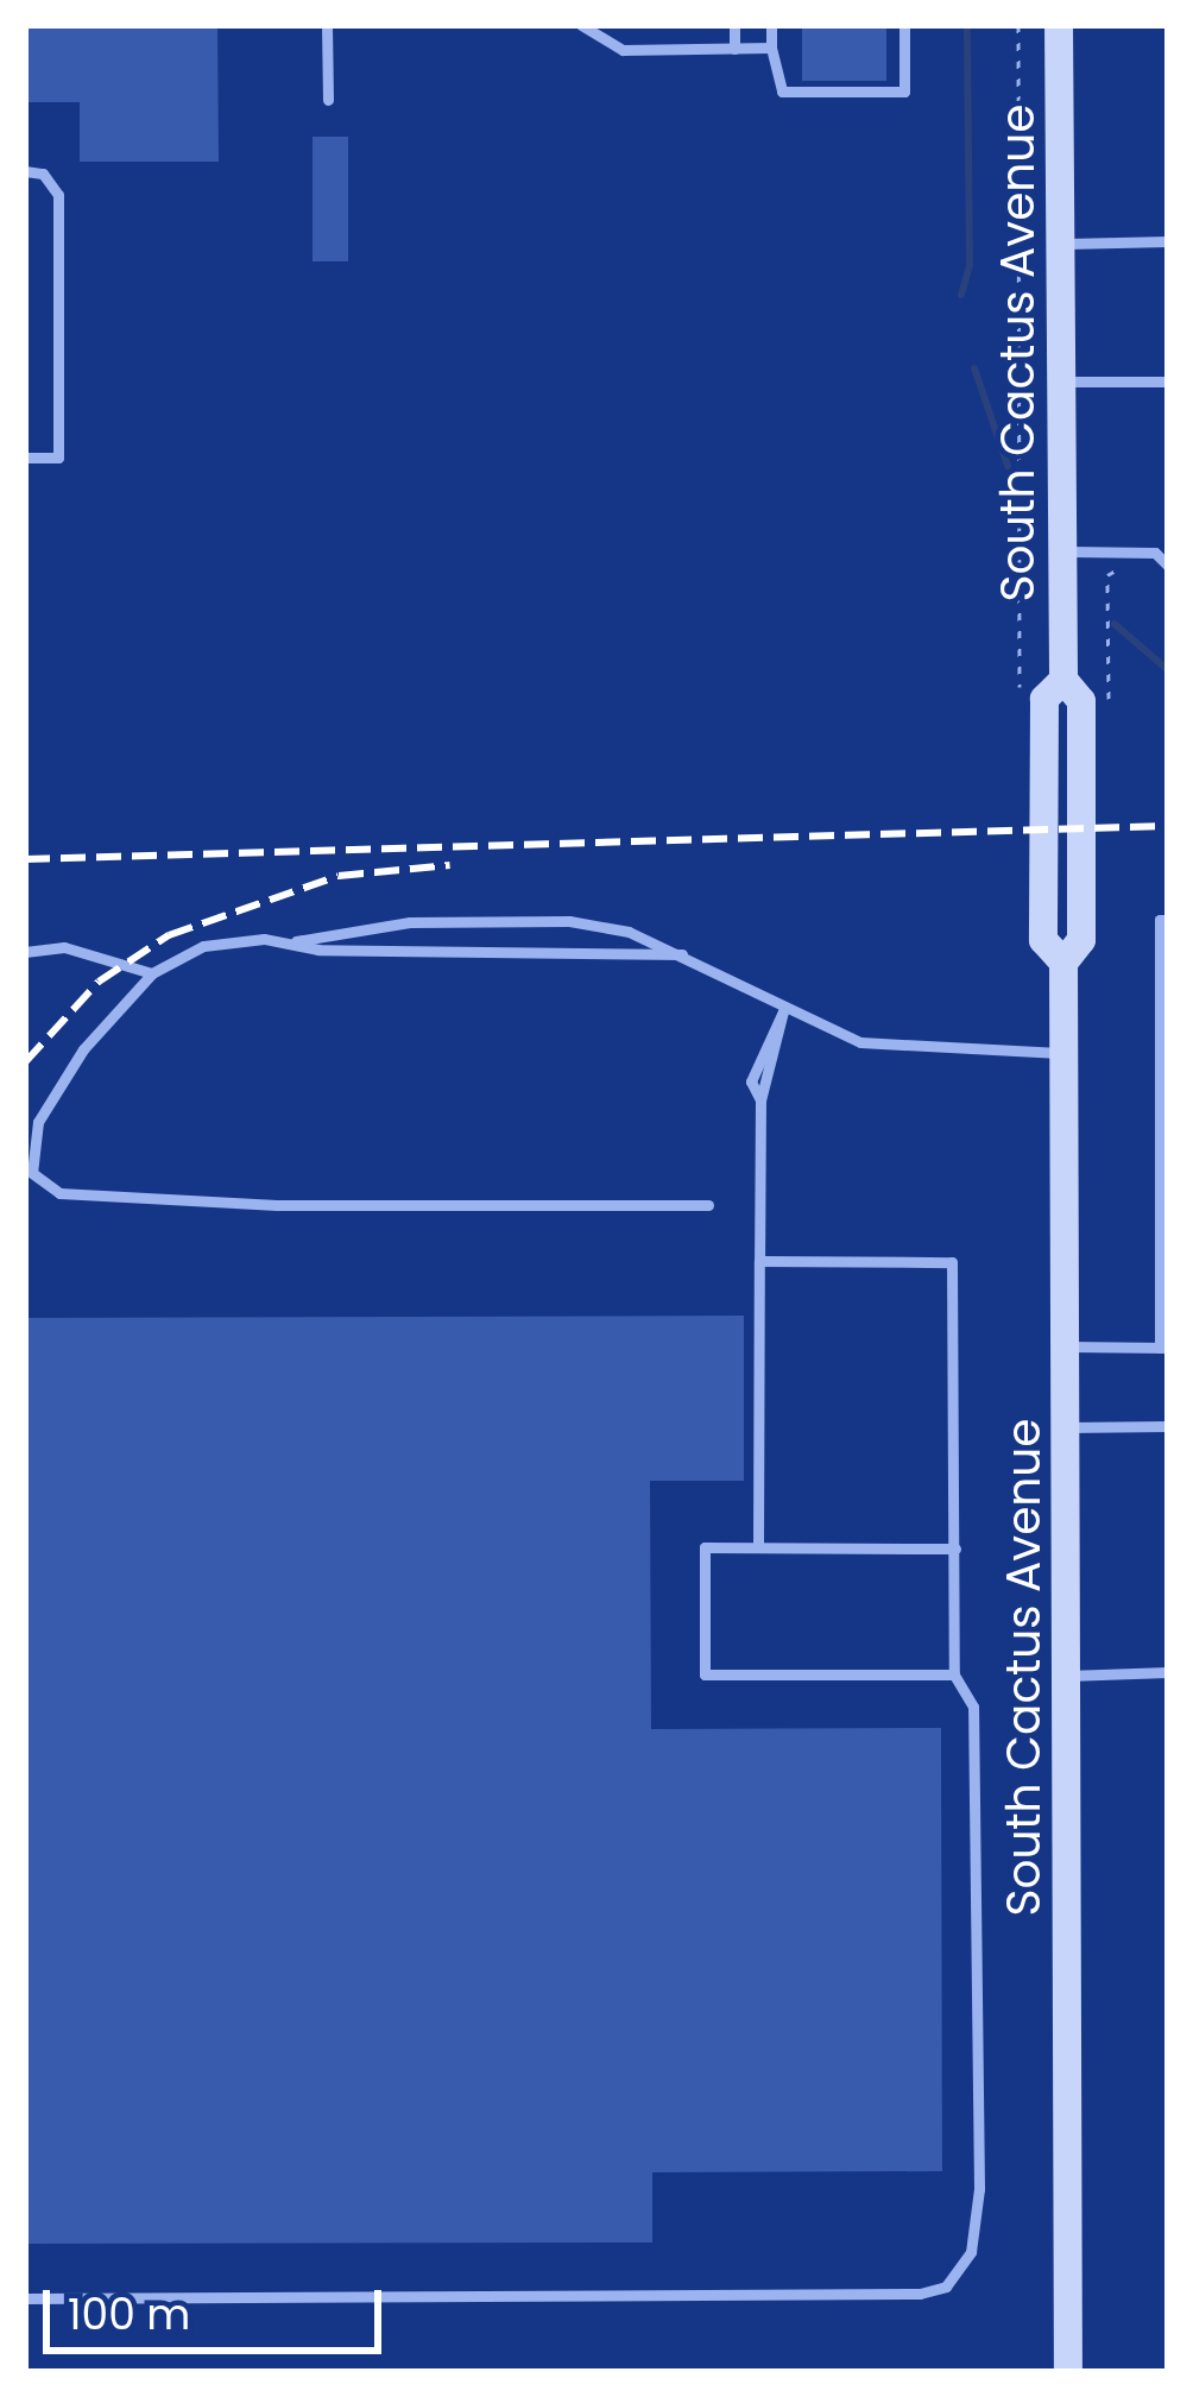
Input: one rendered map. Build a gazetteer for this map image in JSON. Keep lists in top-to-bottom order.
{
  "streets": {
    "main road": ["South Cactus Avenue"]
  },
  "scale_bar": "100 m"
}
